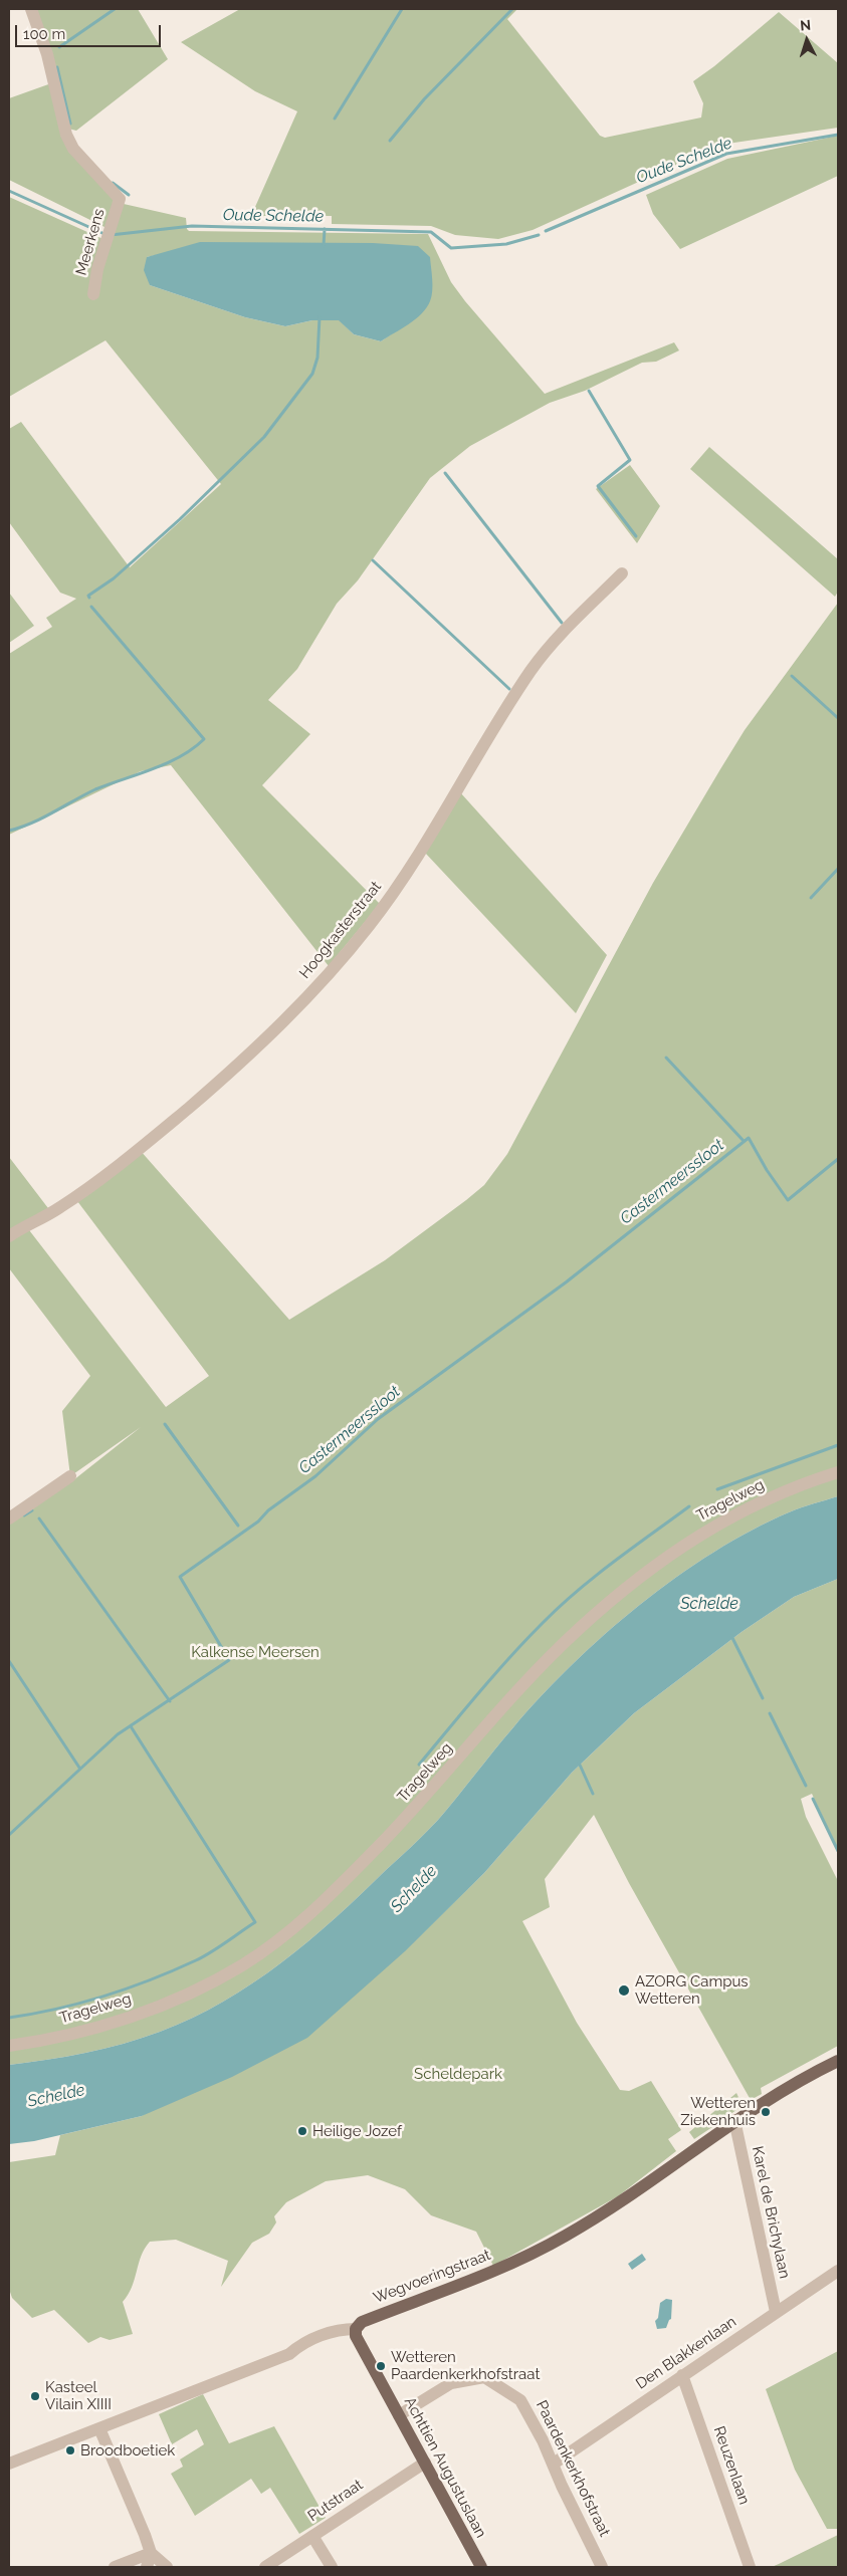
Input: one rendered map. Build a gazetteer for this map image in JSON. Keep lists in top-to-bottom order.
{
  "streets": {
    "main road": ["Wegvoeringstraat", "Achttien Augustuslaan"],
    "street": [
      "Meerkens",
      "Hoogkasterstraat",
      "Tragelweg",
      "Karel de Brichylaan",
      "Den Blakkenlaan",
      "Reuzenlaan",
      "Paardenkerkhofstraat",
      "Putstraat"
    ]
  },
  "crossings": [
    ["Karel de Brichylaan", "Wegvoeringstraat"],
    ["Karel de Brichylaan", "Den Blakkenlaan"],
    ["Wegvoeringstraat", "Achttien Augustuslaan"],
    ["Den Blakkenlaan", "Reuzenlaan"],
    ["Den Blakkenlaan", "Paardenkerkhofstraat"],
    ["Achttien Augustuslaan", "Paardenkerkhofstraat"],
    ["Achttien Augustuslaan", "Putstraat"]
  ],
  "water": ["Oude Schelde", "Castermeerssloot", "Schelde"],
  "parks": ["Kalkense Meersen", "Scheldepark"],
  "places": [
    "AZORG Campus Wetteren",
    "Wetteren Ziekenhuis",
    "Heilige Jozef",
    "Wetteren Paardenkerkhofstraat",
    "Kasteel Vilain XIIII",
    "Broodboetiek"
  ],
  "scale_bar": "100 m",
  "north": "top"
}
